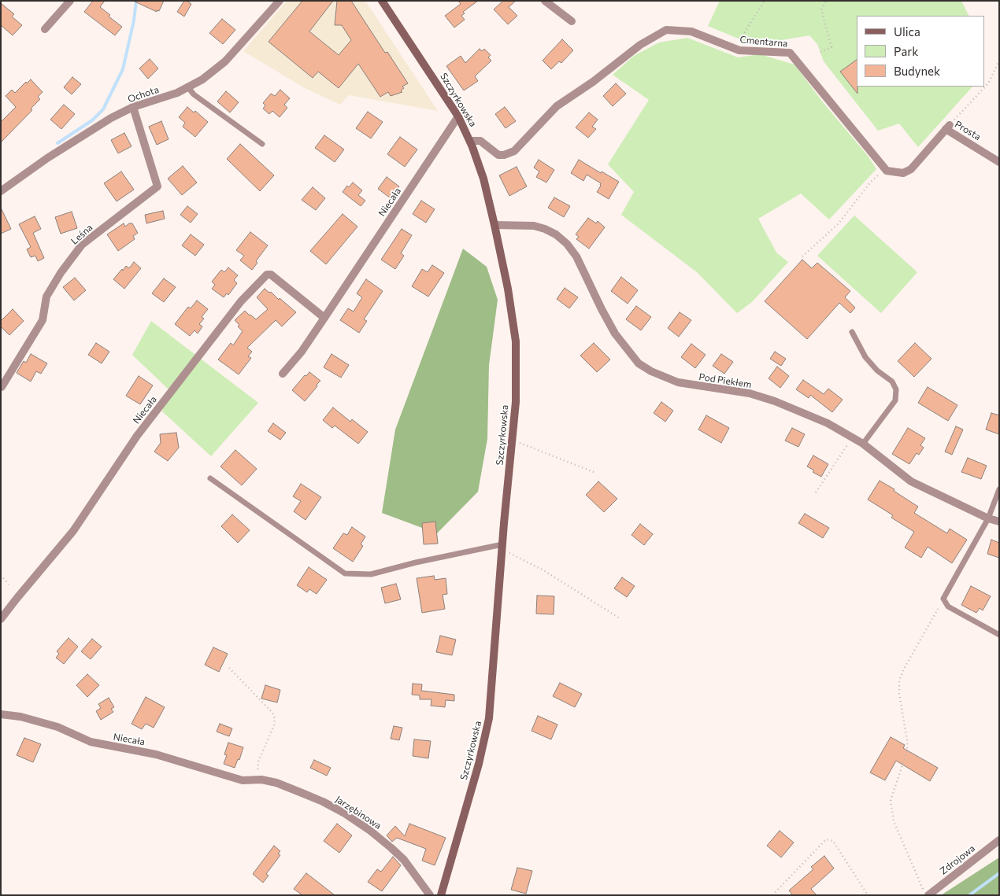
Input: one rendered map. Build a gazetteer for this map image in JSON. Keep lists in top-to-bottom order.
{
  "streets": {
    "main road": ["Szczyrkowska"],
    "street": [
      "Cmentarna",
      "Ochota",
      "Prosta",
      "Niecała",
      "Leśna",
      "Pod Piekłem",
      "Jarzębinowa",
      "Zdrojowa"
    ]
  },
  "crossings": [
    ["Cmentarna", "Szczyrkowska"],
    ["Ochota", "Leśna"],
    ["Szczyrkowska", "Niecała"],
    ["Szczyrkowska", "Pod Piekłem"],
    ["Niecała", "Jarzębinowa"]
  ],
  "legend": ["Ulica", "Park", "Budynek"]
}
